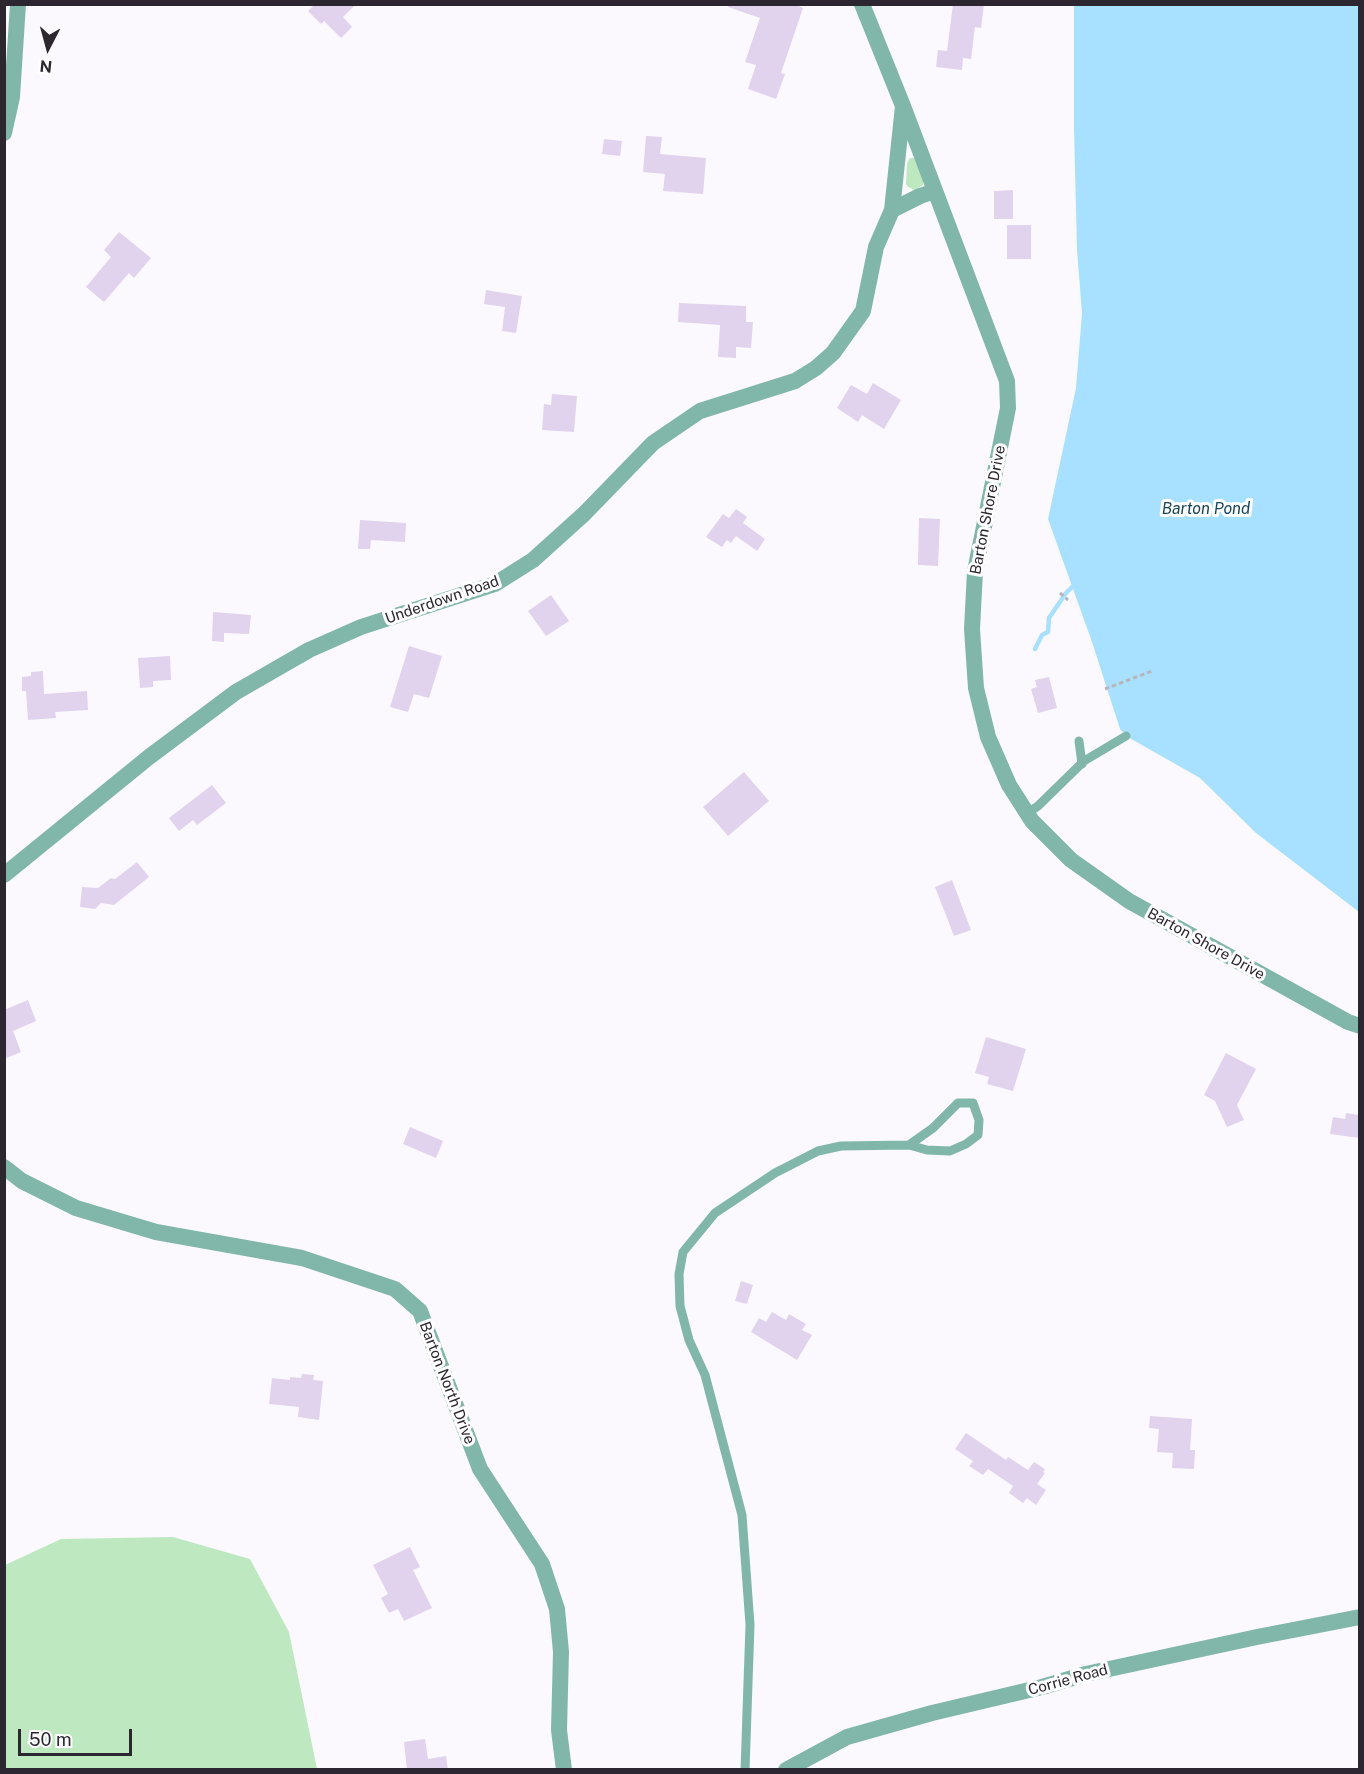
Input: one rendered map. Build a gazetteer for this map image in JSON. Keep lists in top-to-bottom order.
{
  "streets": {
    "street": [
      "Barton Shore Drive",
      "Underdown Road",
      "Barton North Drive",
      "Corrie Road"
    ]
  },
  "crossings": [
    ["Barton Shore Drive", "Underdown Road"]
  ],
  "water": ["Barton Pond"],
  "scale_bar": "50 m",
  "north": "bottom"
}
